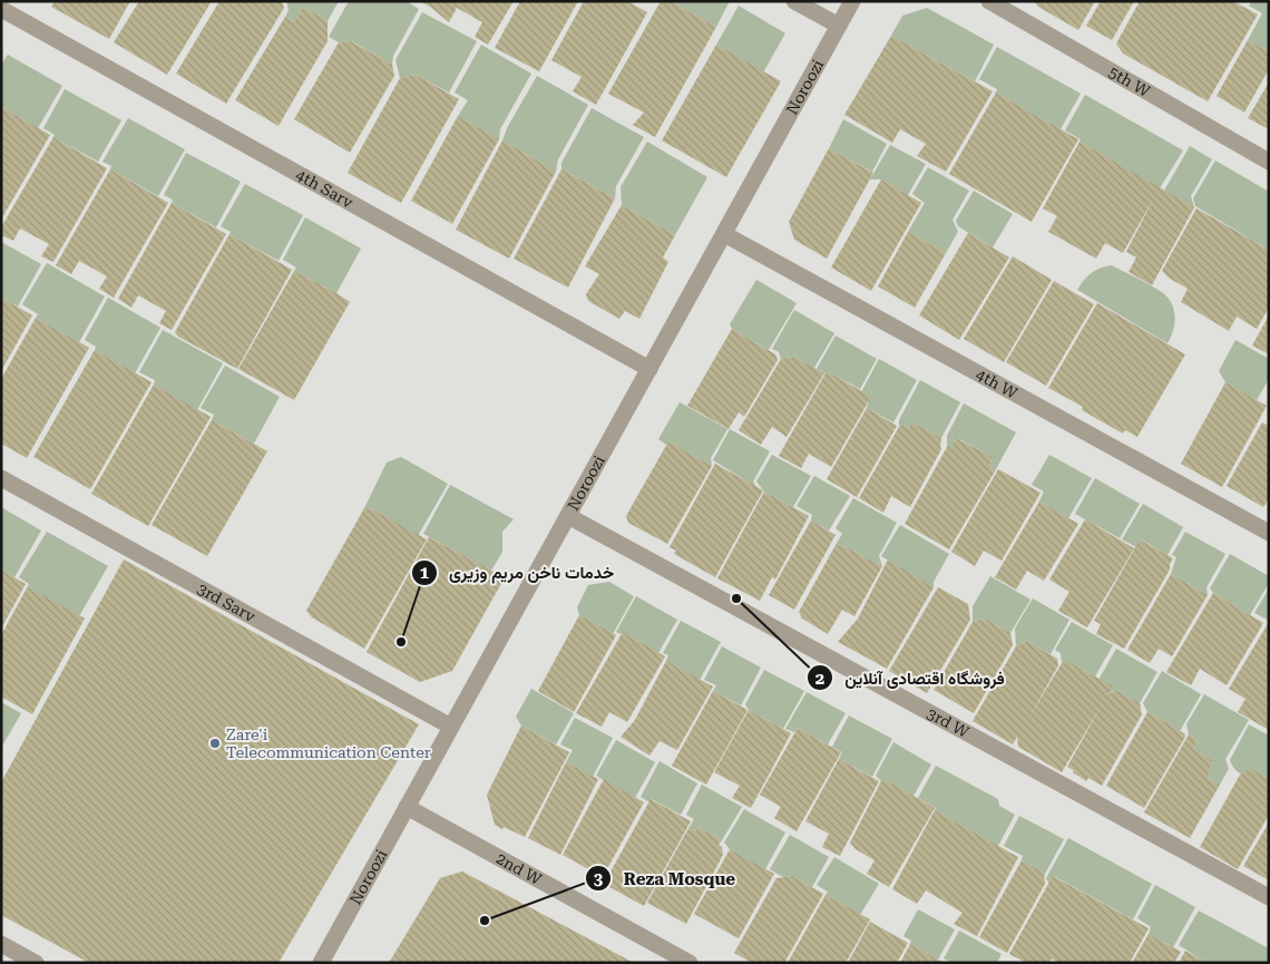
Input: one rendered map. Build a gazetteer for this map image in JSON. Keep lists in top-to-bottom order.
{
  "streets": {
    "street": [
      "5th W",
      "Noroozi",
      "4th Sarv",
      "4th W",
      "3rd Sarv",
      "3rd W",
      "2nd W"
    ]
  },
  "crossings": [
    ["Noroozi", "4th Sarv"],
    ["Noroozi", "4th W"],
    ["Noroozi", "3rd Sarv"],
    ["Noroozi", "3rd W"],
    ["Noroozi", "2nd W"]
  ],
  "places": [
    "فروشگاه اقتصادی آنلاین",
    "خدمات ناخن مریم وزیری",
    "Zare'i Telecommunication Center",
    "Reza Mosque"
  ]
}
